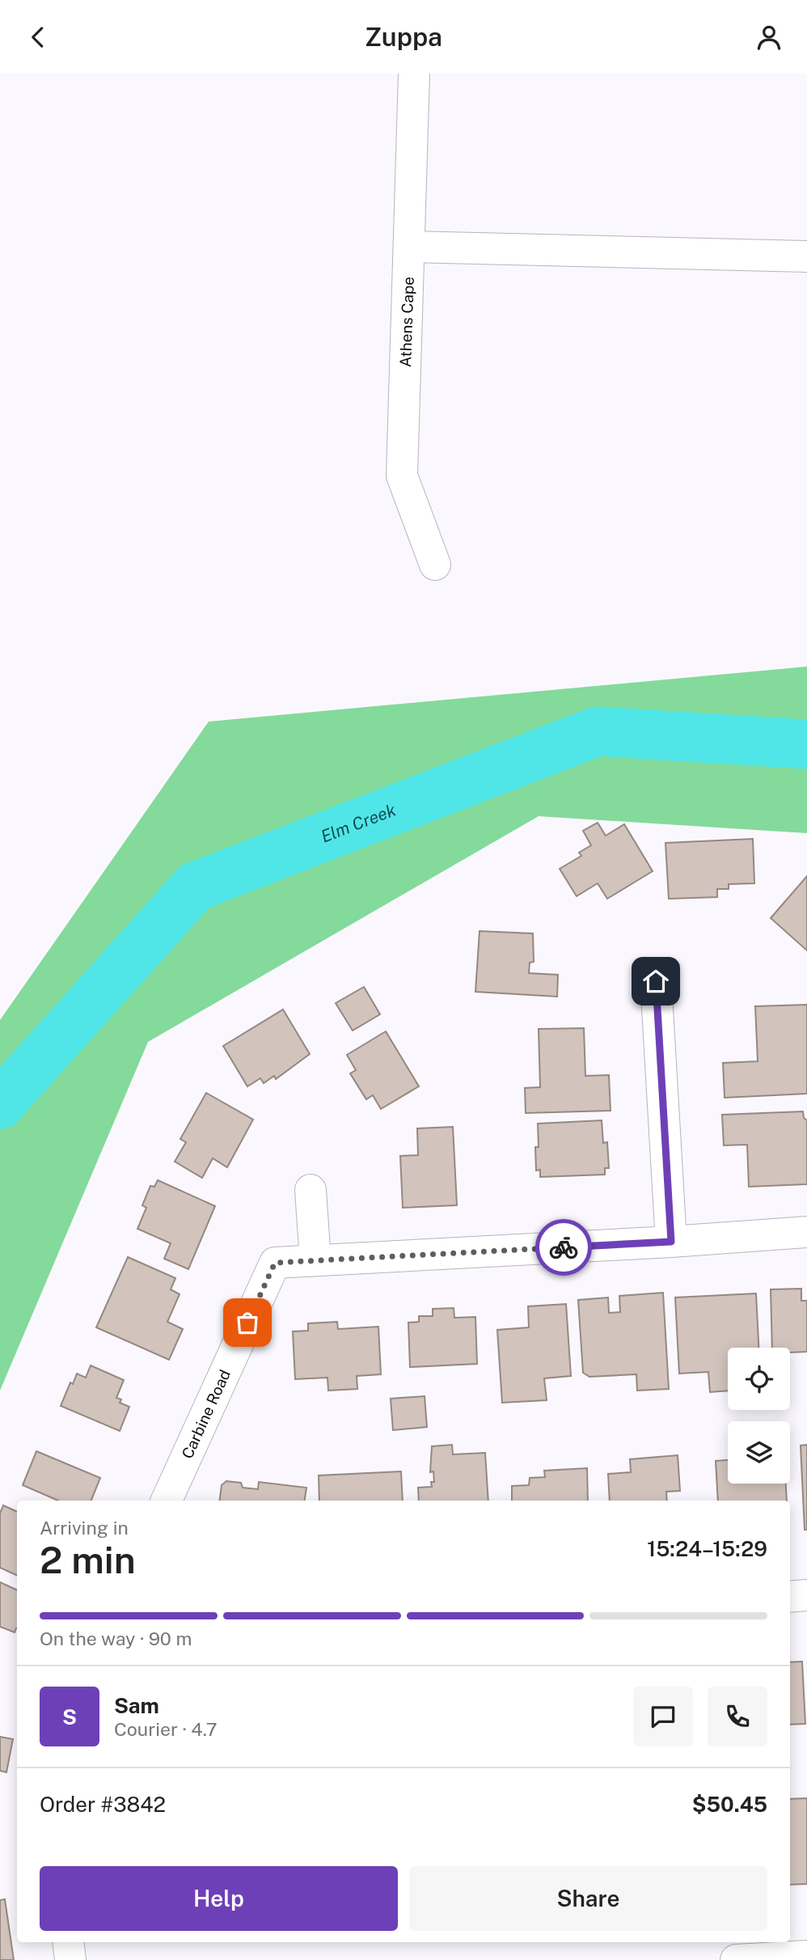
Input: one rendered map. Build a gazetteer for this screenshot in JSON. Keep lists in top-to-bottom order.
{
  "streets": {
    "street": ["Athens Cape", "Carbine Road"]
  },
  "water": ["Elm Creek"],
  "page": {
    "header": "Zuppa",
    "heading": ["2 min", "Arriving in", "15:24–15:29"],
    "panel": [
      "Sam",
      "Courier · 4.7",
      "Order #3842",
      "$50.45"
    ],
    "bar": "On the way · 90 m",
    "round": "S",
    "buttons": ["Help", "Share"]
  }
}
